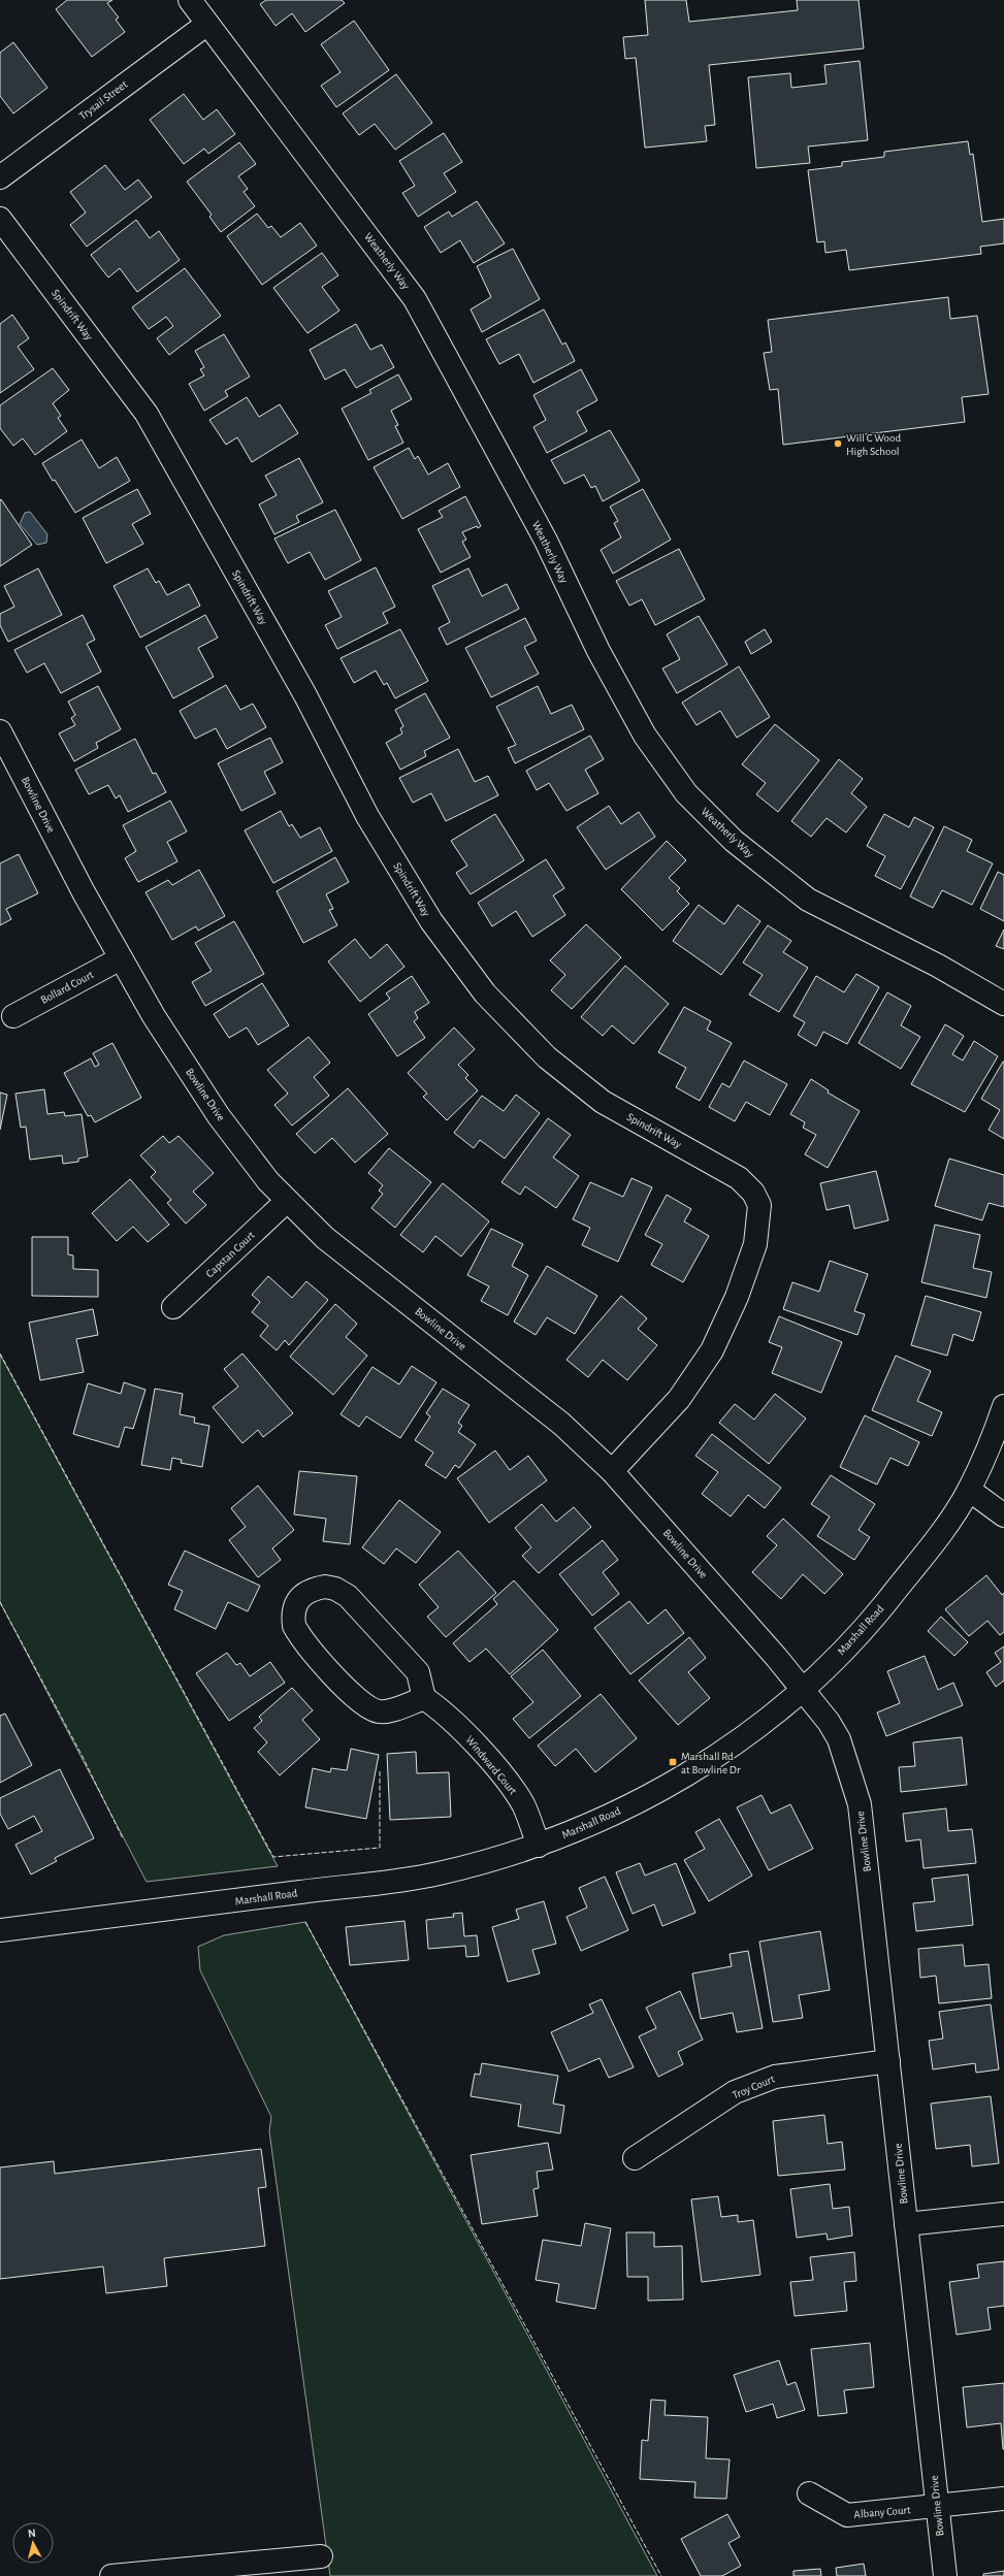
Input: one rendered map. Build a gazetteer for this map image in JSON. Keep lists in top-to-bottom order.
{
  "streets": {
    "street": [
      "Trysail Street",
      "Weatherly Way",
      "Spindrift Way",
      "Bowline Drive",
      "Bollard Court",
      "Capstan Court",
      "Marshall Road",
      "Windward Court",
      "Troy Court",
      "Albany Court"
    ]
  },
  "crossings": [
    ["Trysail Street", "Weatherly Way"],
    ["Spindrift Way", "Bowline Drive"],
    ["Bowline Drive", "Bollard Court"],
    ["Bowline Drive", "Capstan Court"],
    ["Bowline Drive", "Marshall Road"],
    ["Bowline Drive", "Troy Court"],
    ["Bowline Drive", "Albany Court"],
    ["Marshall Road", "Windward Court"]
  ],
  "places": {
    "other": ["Will C Wood High School"],
    "transit": ["Marshall Rd at Bowline Dr"]
  },
  "north": "top"
}
